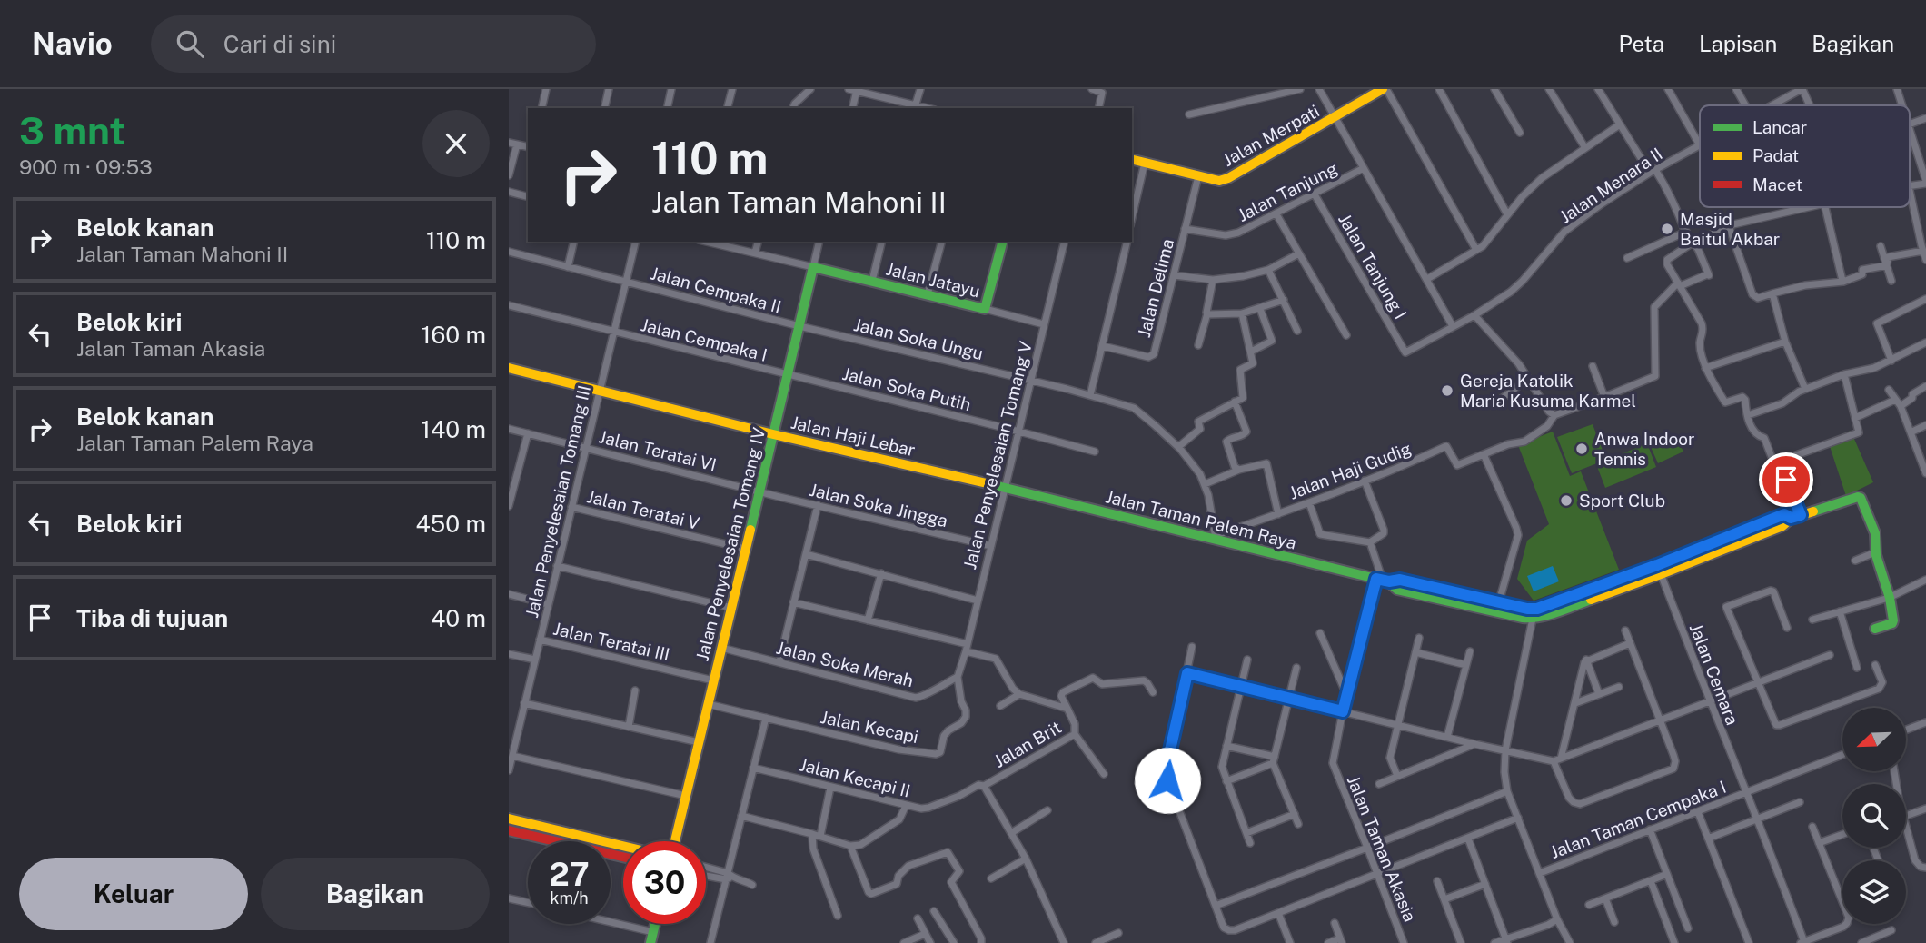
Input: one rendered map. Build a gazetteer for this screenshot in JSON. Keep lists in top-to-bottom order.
{
  "streets": {
    "street": [
      "Jalan Merpati",
      "Jalan Menara II",
      "Jalan Tanjung",
      "Jalan Tanjung I",
      "Jalan Jatayu",
      "Jalan Delima",
      "Jalan Cempaka II",
      "Jalan Soka Ungu",
      "Jalan Cempaka I",
      "Jalan Soka Putih",
      "Jalan Haji Lebar",
      "Jalan Teratai VI",
      "Jalan Penyelesaian Tomang V",
      "Jalan Haji Gudig",
      "Jalan Penyelesaian Tomang III",
      "Jalan Soka Jingga",
      "Jalan Teratai V",
      "Jalan Taman Palem Raya",
      "Jalan Penyelesaian Tomang IV",
      "Jalan Teratai III",
      "Jalan Soka Merah",
      "Jalan Cemara",
      "Jalan Kecapi",
      "Jalan Brit",
      "Jalan Kecapi II",
      "Jalan Taman Cempaka I",
      "Jalan Taman Akasia"
    ]
  },
  "crossings": [
    ["Jalan Merpati", "Jalan Delima"],
    ["Jalan Menara II", "Jalan Tanjung I"],
    ["Jalan Tanjung", "Jalan Tanjung I"],
    ["Jalan Tanjung", "Jalan Delima"],
    ["Jalan Jatayu", "Jalan Penyelesaian Tomang V"],
    ["Jalan Jatayu", "Jalan Penyelesaian Tomang IV"],
    ["Jalan Cempaka II", "Jalan Soka Ungu"],
    ["Jalan Cempaka II", "Jalan Penyelesaian Tomang III"],
    ["Jalan Cempaka II", "Jalan Penyelesaian Tomang IV"],
    ["Jalan Soka Ungu", "Jalan Penyelesaian Tomang V"],
    ["Jalan Soka Ungu", "Jalan Penyelesaian Tomang IV"],
    ["Jalan Cempaka I", "Jalan Soka Putih"],
    ["Jalan Cempaka I", "Jalan Penyelesaian Tomang III"],
    ["Jalan Cempaka I", "Jalan Penyelesaian Tomang IV"],
    ["Jalan Soka Putih", "Jalan Penyelesaian Tomang V"],
    ["Jalan Soka Putih", "Jalan Penyelesaian Tomang IV"],
    ["Jalan Haji Lebar", "Jalan Penyelesaian Tomang V"],
    ["Jalan Haji Lebar", "Jalan Penyelesaian Tomang III"],
    ["Jalan Haji Lebar", "Jalan Taman Palem Raya"],
    ["Jalan Haji Lebar", "Jalan Penyelesaian Tomang IV"],
    ["Jalan Teratai VI", "Jalan Penyelesaian Tomang III"],
    ["Jalan Teratai VI", "Jalan Soka Jingga"],
    ["Jalan Teratai VI", "Jalan Penyelesaian Tomang IV"],
    ["Jalan Penyelesaian Tomang V", "Jalan Soka Jingga"],
    ["Jalan Penyelesaian Tomang V", "Jalan Taman Palem Raya"],
    ["Jalan Penyelesaian Tomang V", "Jalan Soka Merah"],
    ["Jalan Penyelesaian Tomang V", "Jalan Kecapi"],
    ["Jalan Haji Gudig", "Jalan Taman Palem Raya"],
    ["Jalan Penyelesaian Tomang III", "Jalan Teratai V"],
    ["Jalan Penyelesaian Tomang III", "Jalan Teratai III"],
    ["Jalan Soka Jingga", "Jalan Penyelesaian Tomang IV"],
    ["Jalan Teratai V", "Jalan Penyelesaian Tomang IV"],
    ["Jalan Taman Palem Raya", "Jalan Cemara"],
    ["Jalan Taman Palem Raya", "Jalan Taman Akasia"],
    ["Jalan Penyelesaian Tomang IV", "Jalan Teratai III"],
    ["Jalan Penyelesaian Tomang IV", "Jalan Soka Merah"],
    ["Jalan Penyelesaian Tomang IV", "Jalan Kecapi"],
    ["Jalan Soka Merah", "Jalan Kecapi"],
    ["Jalan Cemara", "Jalan Taman Cempaka I"],
    ["Jalan Brit", "Jalan Kecapi II"]
  ],
  "places": [
    "Masjid Baitul Akbar",
    "Gereja Katolik Maria Kusuma Karmel",
    "Anwa Indoor Tennis",
    "Sport Club"
  ],
  "legend": ["Lancar", "Padat", "Macet"],
  "north": "bottom left",
  "page": {
    "header": "Navio",
    "search": "Cari di sini",
    "nav": ["Peta", "Lapisan", "Bagikan"],
    "heading": ["3 mnt", "900 m · 09:53"],
    "turn": ["110 m", "Jalan Taman Mahoni II"],
    "list": [
      {
        "name": "Belok kanan",
        "note": "Jalan Taman Mahoni II",
        "value": "110 m"
      },
      {
        "name": "Belok kiri",
        "note": "Jalan Taman Akasia",
        "value": "160 m"
      },
      {
        "name": "Belok kanan",
        "note": "Jalan Taman Palem Raya",
        "value": "140 m"
      },
      {
        "name": "Belok kiri",
        "value": "450 m"
      },
      {
        "name": "Tiba di tujuan",
        "value": "40 m"
      }
    ],
    "speed": "27 km/h",
    "limit": "30",
    "buttons": ["Keluar", "Bagikan"]
  }
}
